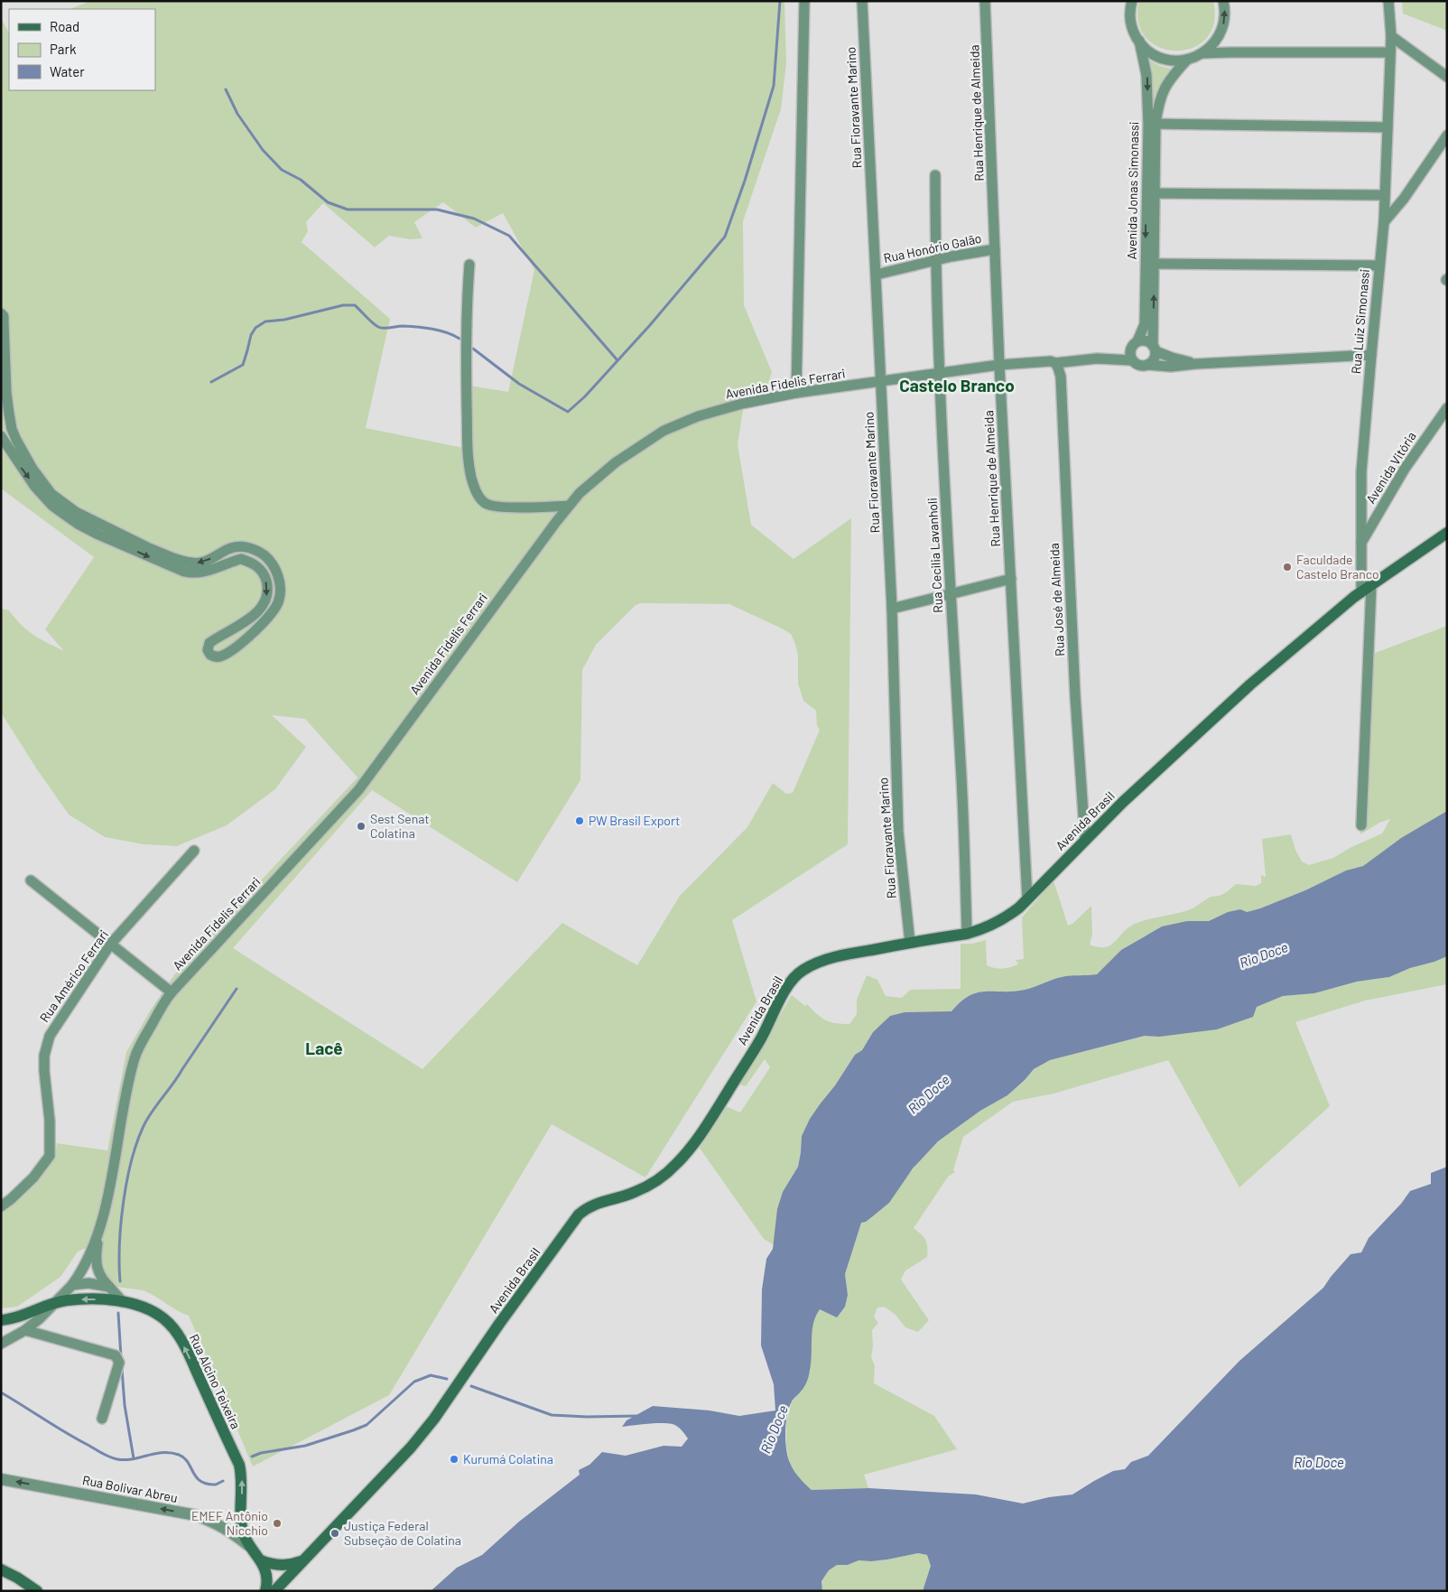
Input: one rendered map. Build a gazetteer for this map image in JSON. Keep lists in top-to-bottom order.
{
  "streets": {
    "main road": ["Avenida Brasil", "Rua Alcino Teixeira", "Rua Bolivar Abreu"],
    "street": [
      "Rua Fioravante Marino",
      "Rua Henrique de Almeida",
      "Avenida Jonas Simonassi",
      "Rua Honório Galão",
      "Rua Luiz Simonassi",
      "Avenida Fidelis Ferrari",
      "Avenida Vitória",
      "Rua Cecilia Lavanholi",
      "Rua José de Almeida",
      "Rua Américo Ferrari"
    ]
  },
  "crossings": [
    ["Rua Fioravante Marino", "Rua Honório Galão"],
    ["Rua Fioravante Marino", "Avenida Fidelis Ferrari"],
    ["Rua Fioravante Marino", "Avenida Brasil"],
    ["Rua Henrique de Almeida", "Rua Honório Galão"],
    ["Rua Henrique de Almeida", "Avenida Fidelis Ferrari"],
    ["Rua Henrique de Almeida", "Avenida Brasil"],
    ["Avenida Jonas Simonassi", "Avenida Fidelis Ferrari"],
    ["Rua Honório Galão", "Rua Cecilia Lavanholi"],
    ["Rua Luiz Simonassi", "Avenida Vitória"],
    ["Rua Luiz Simonassi", "Avenida Brasil"],
    ["Avenida Fidelis Ferrari", "Rua Cecilia Lavanholi"],
    ["Avenida Fidelis Ferrari", "Rua José de Almeida"],
    ["Avenida Fidelis Ferrari", "Rua Alcino Teixeira"],
    ["Rua Cecilia Lavanholi", "Avenida Brasil"],
    ["Rua José de Almeida", "Avenida Brasil"],
    ["Rua Alcino Teixeira", "Rua Bolivar Abreu"]
  ],
  "one_way": ["Rua Alcino Teixeira", "Rua Bolivar Abreu"],
  "districts": ["Castelo Branco", "Lacê"],
  "water": ["Rio Doce"],
  "places": [
    "Faculdade Castelo Branco",
    "PW Brasil Export",
    "Sest Senat Colatina",
    "Kurumá Colatina",
    "EMEF Antônio Nicchio",
    "Justiça Federal Subseção de Colatina"
  ],
  "legend": ["Road", "Park", "Water"]
}
